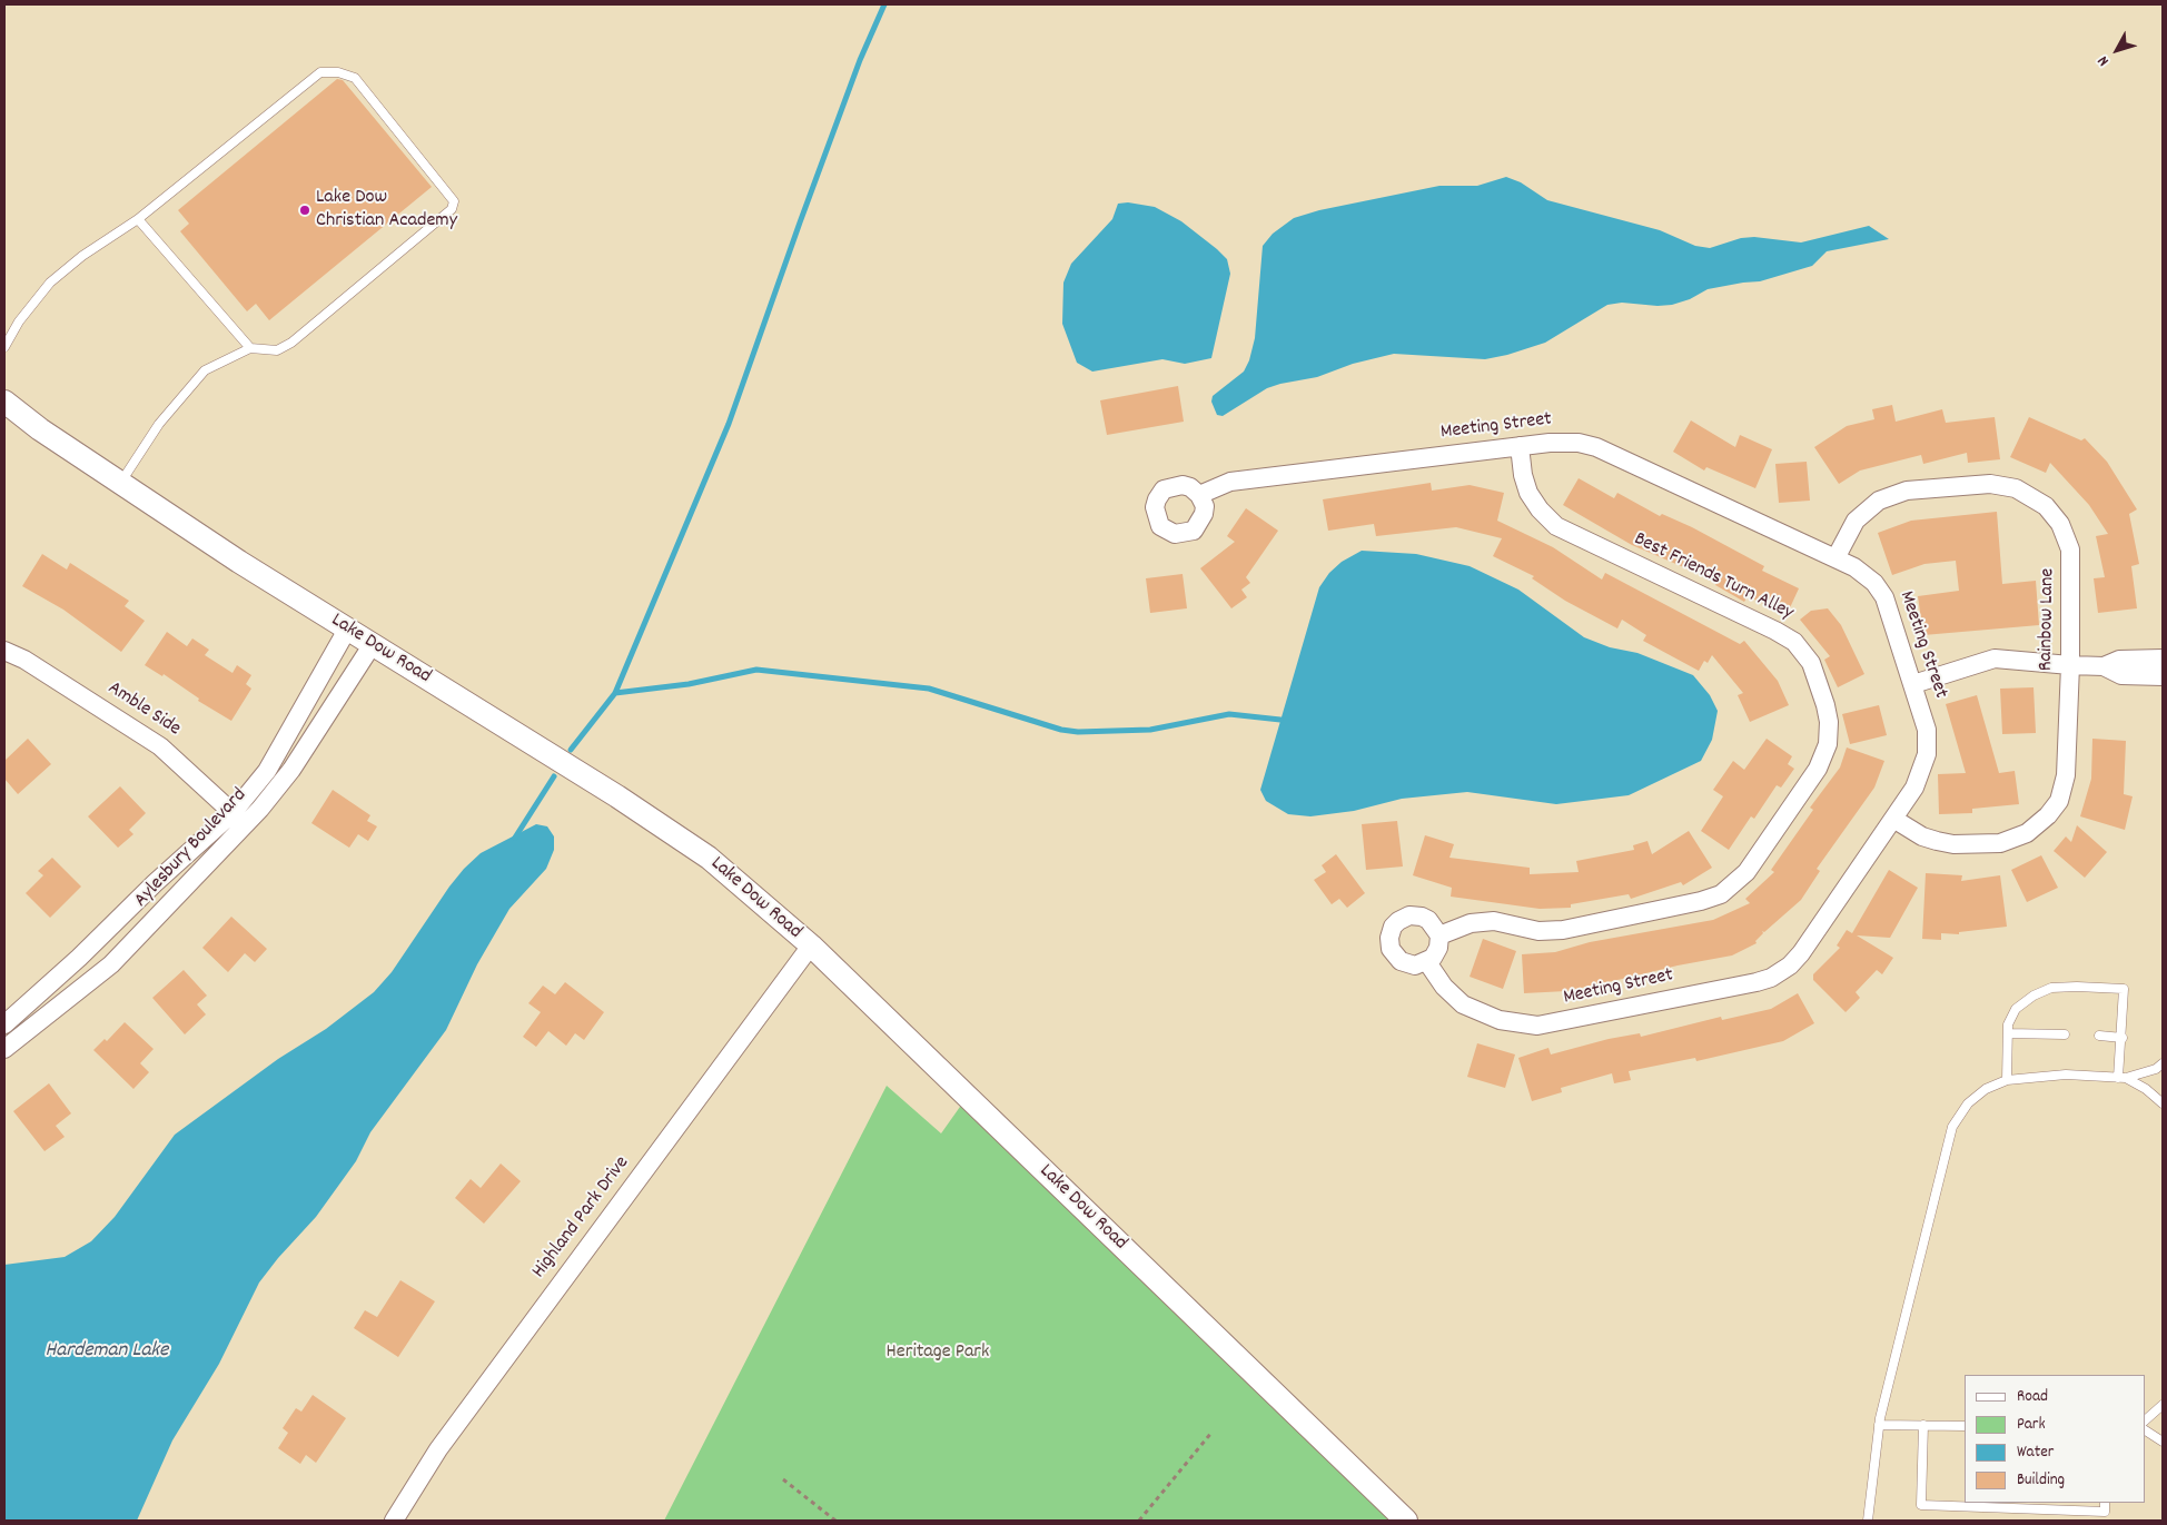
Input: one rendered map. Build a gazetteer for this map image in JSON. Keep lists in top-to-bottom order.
{
  "streets": {
    "street": [
      "Meeting Street",
      "Best Friends Turn Alley",
      "Rainbow Lane",
      "Lake Dow Road",
      "Amble Side",
      "Aylesbury Boulevard",
      "Highland Park Drive"
    ]
  },
  "crossings": [
    ["Meeting Street", "Best Friends Turn Alley"],
    ["Meeting Street", "Rainbow Lane"],
    ["Lake Dow Road", "Aylesbury Boulevard"],
    ["Lake Dow Road", "Highland Park Drive"],
    ["Amble Side", "Aylesbury Boulevard"]
  ],
  "water": ["Hardeman Lake"],
  "parks": ["Heritage Park"],
  "places": ["Lake Dow Christian Academy"],
  "legend": [
    "Road",
    "Park",
    "Water",
    "Building"
  ],
  "north": "bottom left"
}
